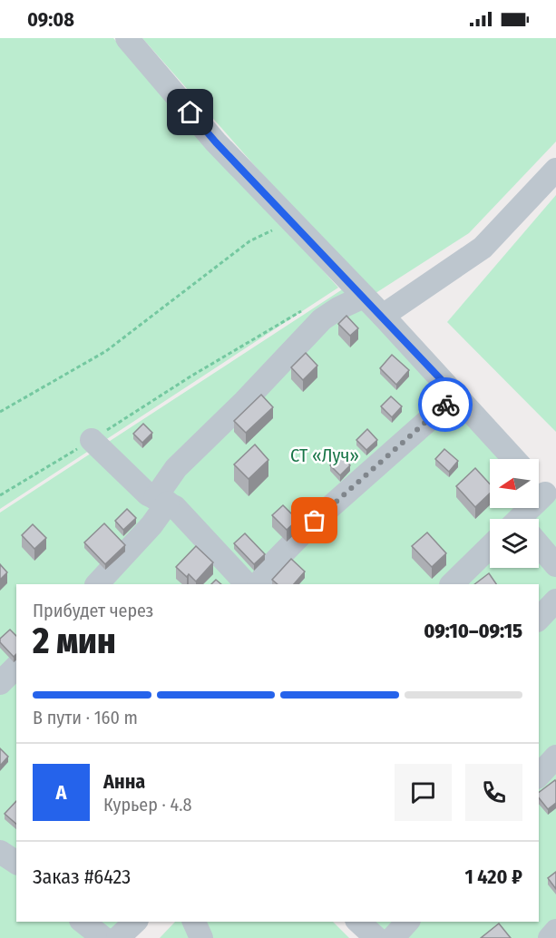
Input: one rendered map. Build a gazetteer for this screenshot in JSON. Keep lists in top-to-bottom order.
{
  "parks": ["СТ «Луч»"],
  "north": "left",
  "page": {
    "status": "09:08",
    "heading": ["2 мин", "Прибудет через", "09:10–09:15"],
    "panel": [
      "Анна",
      "Курьер · 4.8",
      "Заказ #6423",
      "1 420 ₽"
    ],
    "bar": "В пути · 160 m",
    "round": "А"
  }
}
